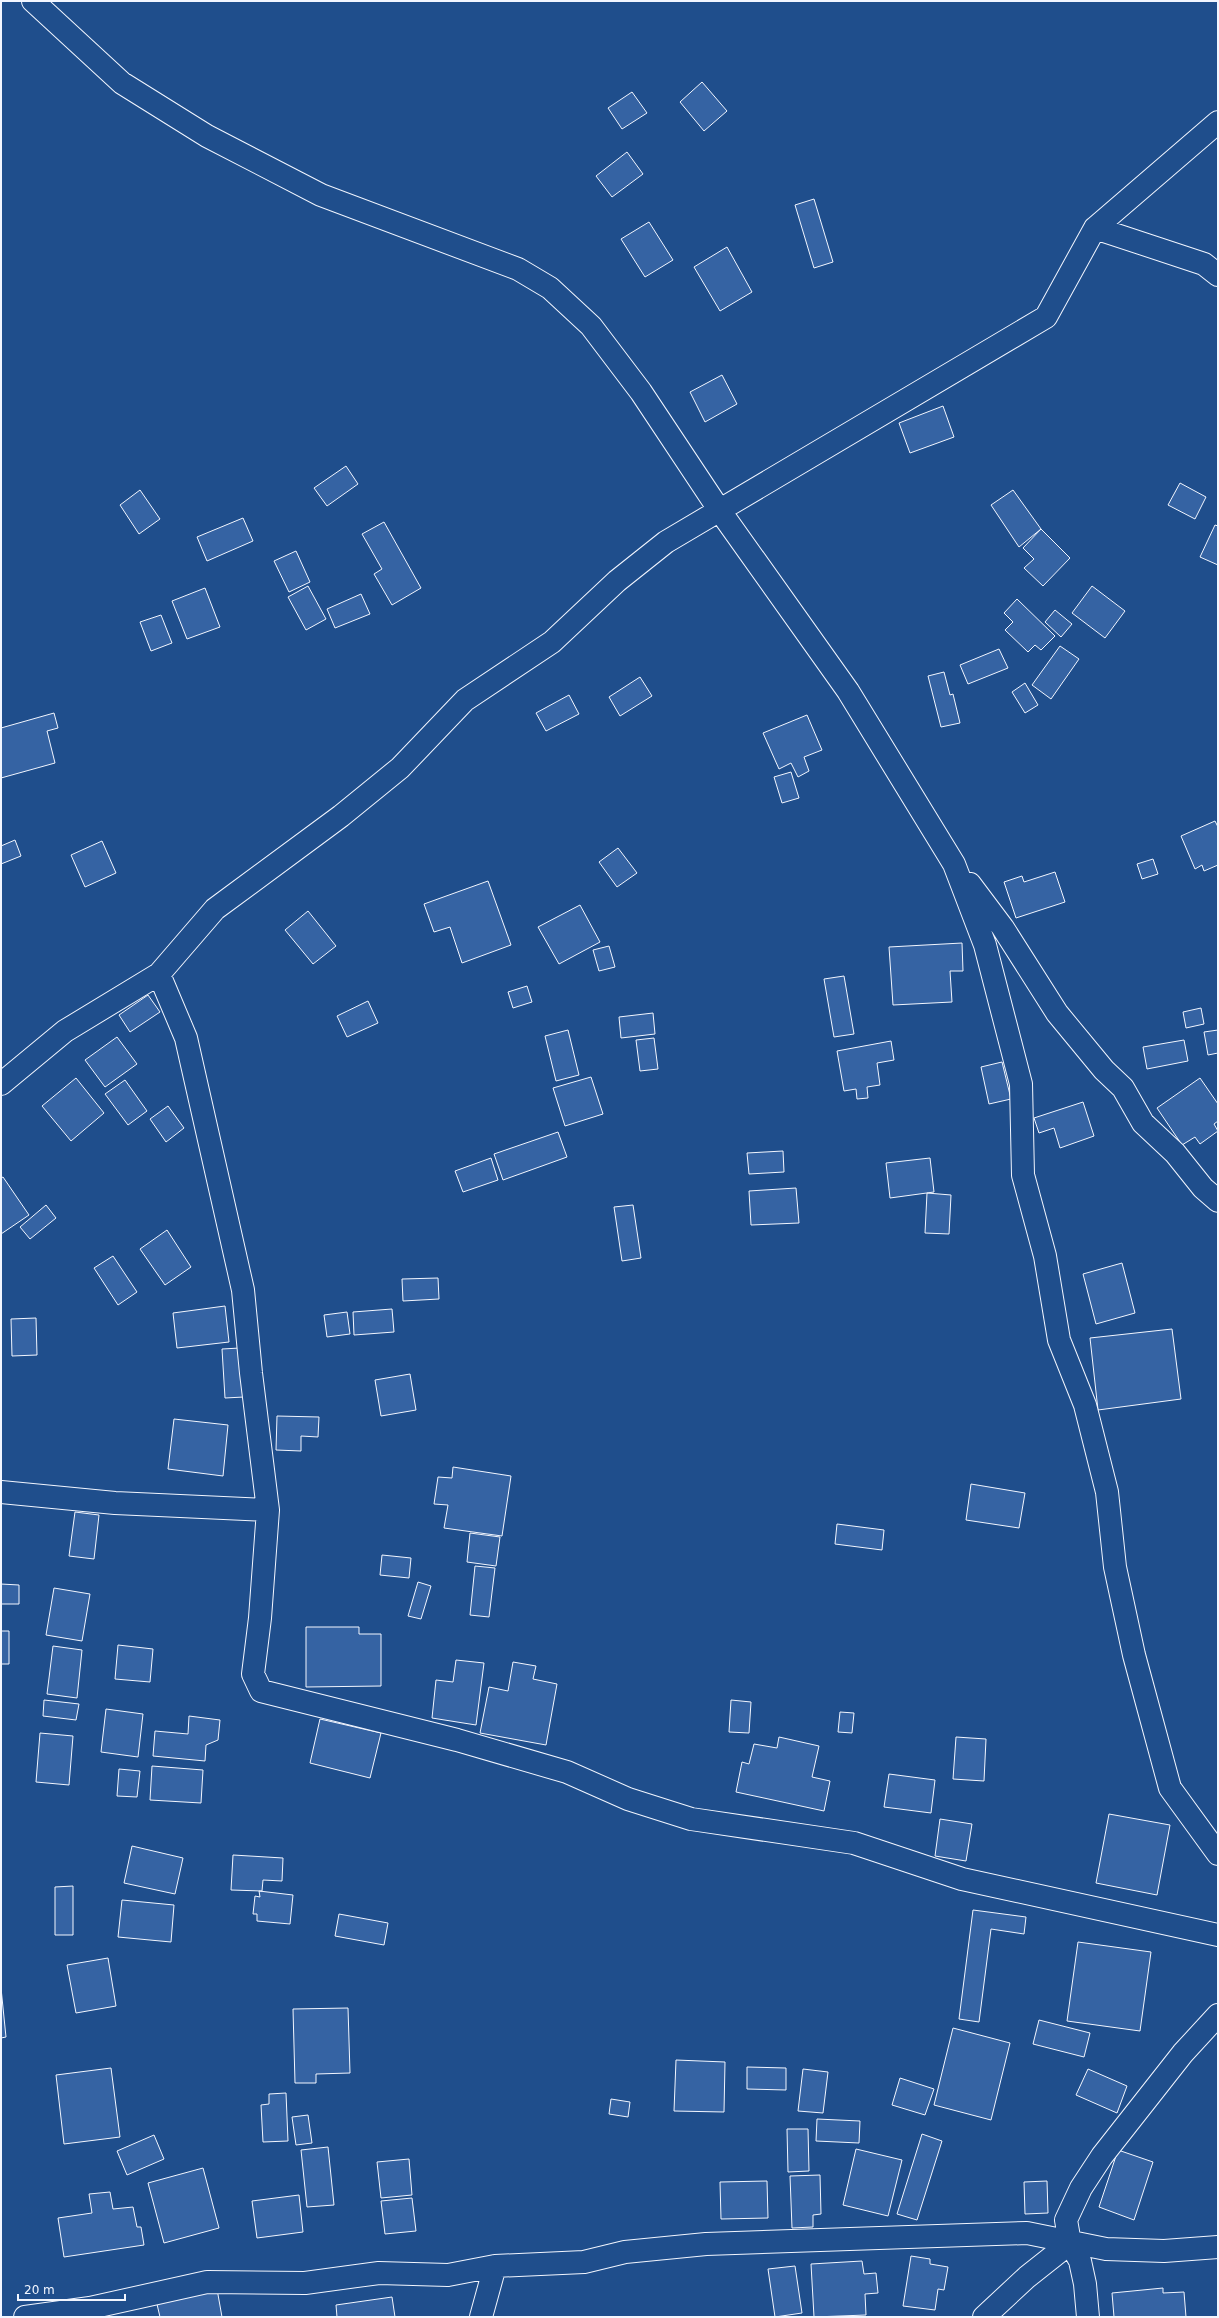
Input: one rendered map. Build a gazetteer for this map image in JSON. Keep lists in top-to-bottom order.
{
  "scale_bar": "20 m"
}
